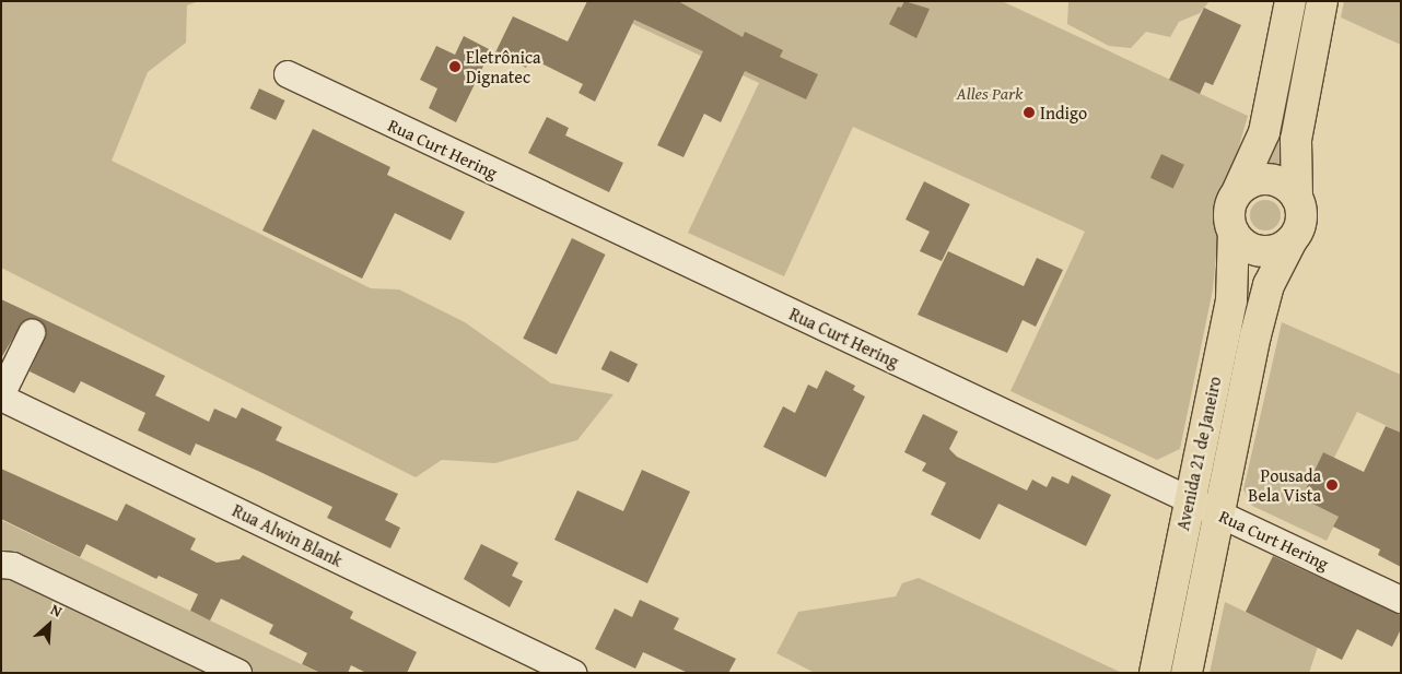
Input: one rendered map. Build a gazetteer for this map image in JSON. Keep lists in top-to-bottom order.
{
  "streets": {
    "main road": ["Avenida 21 de Janeiro"],
    "street": ["Rua Curt Hering", "Rua Alwin Blank"]
  },
  "crossings": [
    ["Rua Curt Hering", "Avenida 21 de Janeiro"]
  ],
  "parks": ["Alles Park"],
  "places": ["Eletrônica Dignatec", "Indigo", "Pousada Bela Vista"],
  "north": "top right"
}
